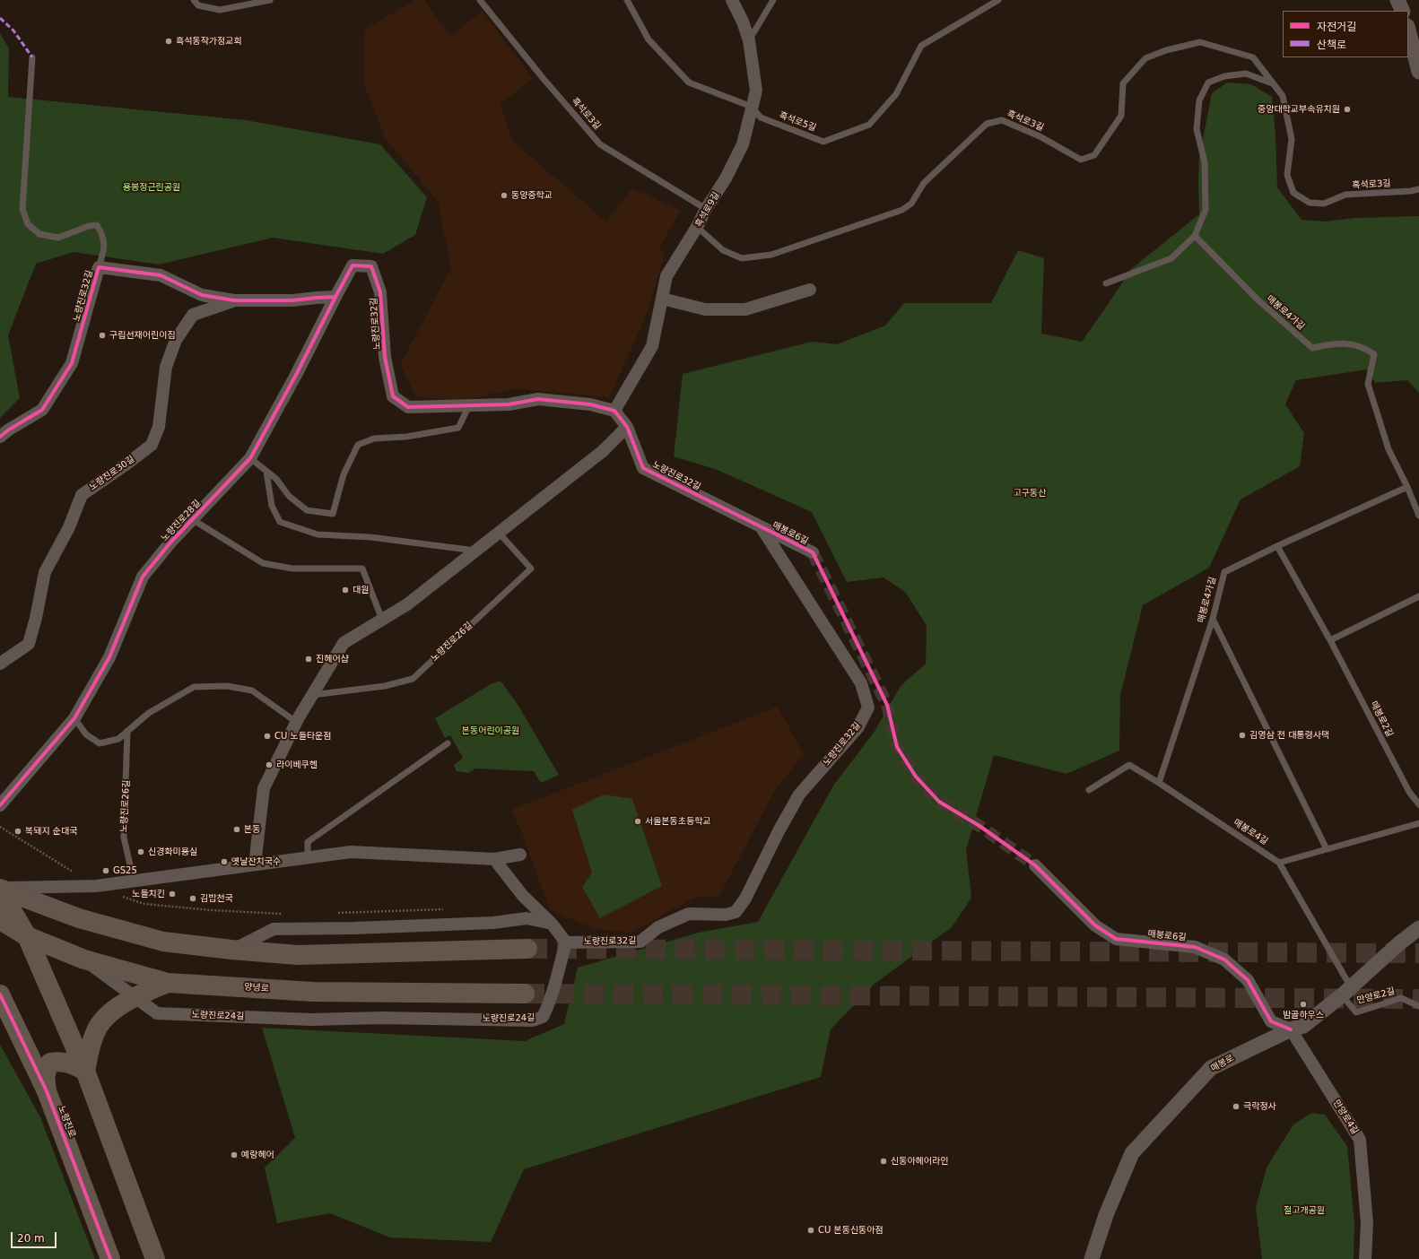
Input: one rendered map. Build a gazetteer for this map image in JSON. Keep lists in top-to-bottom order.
{
  "streets": {
    "main road": ["양녕로", "노량진로"],
    "street": [
      "흑석로9길",
      "노량진로32길",
      "노량진로30길",
      "노량진로28길",
      "매봉로6길",
      "노량진로24길",
      "매봉로",
      "만양로4길"
    ],
    "lane": [
      "흑석로3길",
      "흑석로5길",
      "매봉로4가길",
      "노량진로26길",
      "매봉로2길",
      "매봉로4길",
      "만양로2길"
    ]
  },
  "crossings": [
    ["흑석로3길", "흑석로9길"],
    ["흑석로5길", "흑석로9길"],
    ["흑석로9길", "노량진로32길"],
    ["노량진로32길", "노량진로30길"],
    ["노량진로32길", "노량진로28길"],
    ["노량진로32길", "매봉로6길"],
    ["노량진로32길", "노량진로24길"],
    ["매봉로4가길", "매봉로2길"],
    ["매봉로4가길", "매봉로4길"],
    ["매봉로6길", "매봉로"],
    ["매봉로6길", "만양로4길"],
    ["매봉로4길", "만양로2길"],
    ["매봉로4길", "매봉로"],
    ["양녕로", "노량진로24길"],
    ["만양로2길", "매봉로"],
    ["매봉로", "만양로4길"]
  ],
  "parks": [
    "용봉정근린공원",
    "고구동산",
    "본동어린이공원",
    "절고개공원"
  ],
  "places": [
    "흑석동작가정교회",
    "중앙대학교부속유치원",
    "동양중학교",
    "구립선재어린이집",
    "대원",
    "진헤어샵",
    "김영삼 전 대통령사택",
    "CU 노들타운점",
    "라이베쿠헨",
    "서울본동초등학교",
    "본동",
    "복돼지 순대국",
    "신경화미용실",
    "옛날잔치국수",
    "GS25",
    "노들치킨",
    "김밥천국",
    "밤골하우스",
    "극락정사",
    "예랑헤어",
    "신동아헤어라인",
    "CU 본동신동아점"
  ],
  "legend": ["자전거길", "산책로"],
  "scale_bar": "20 m"
}
